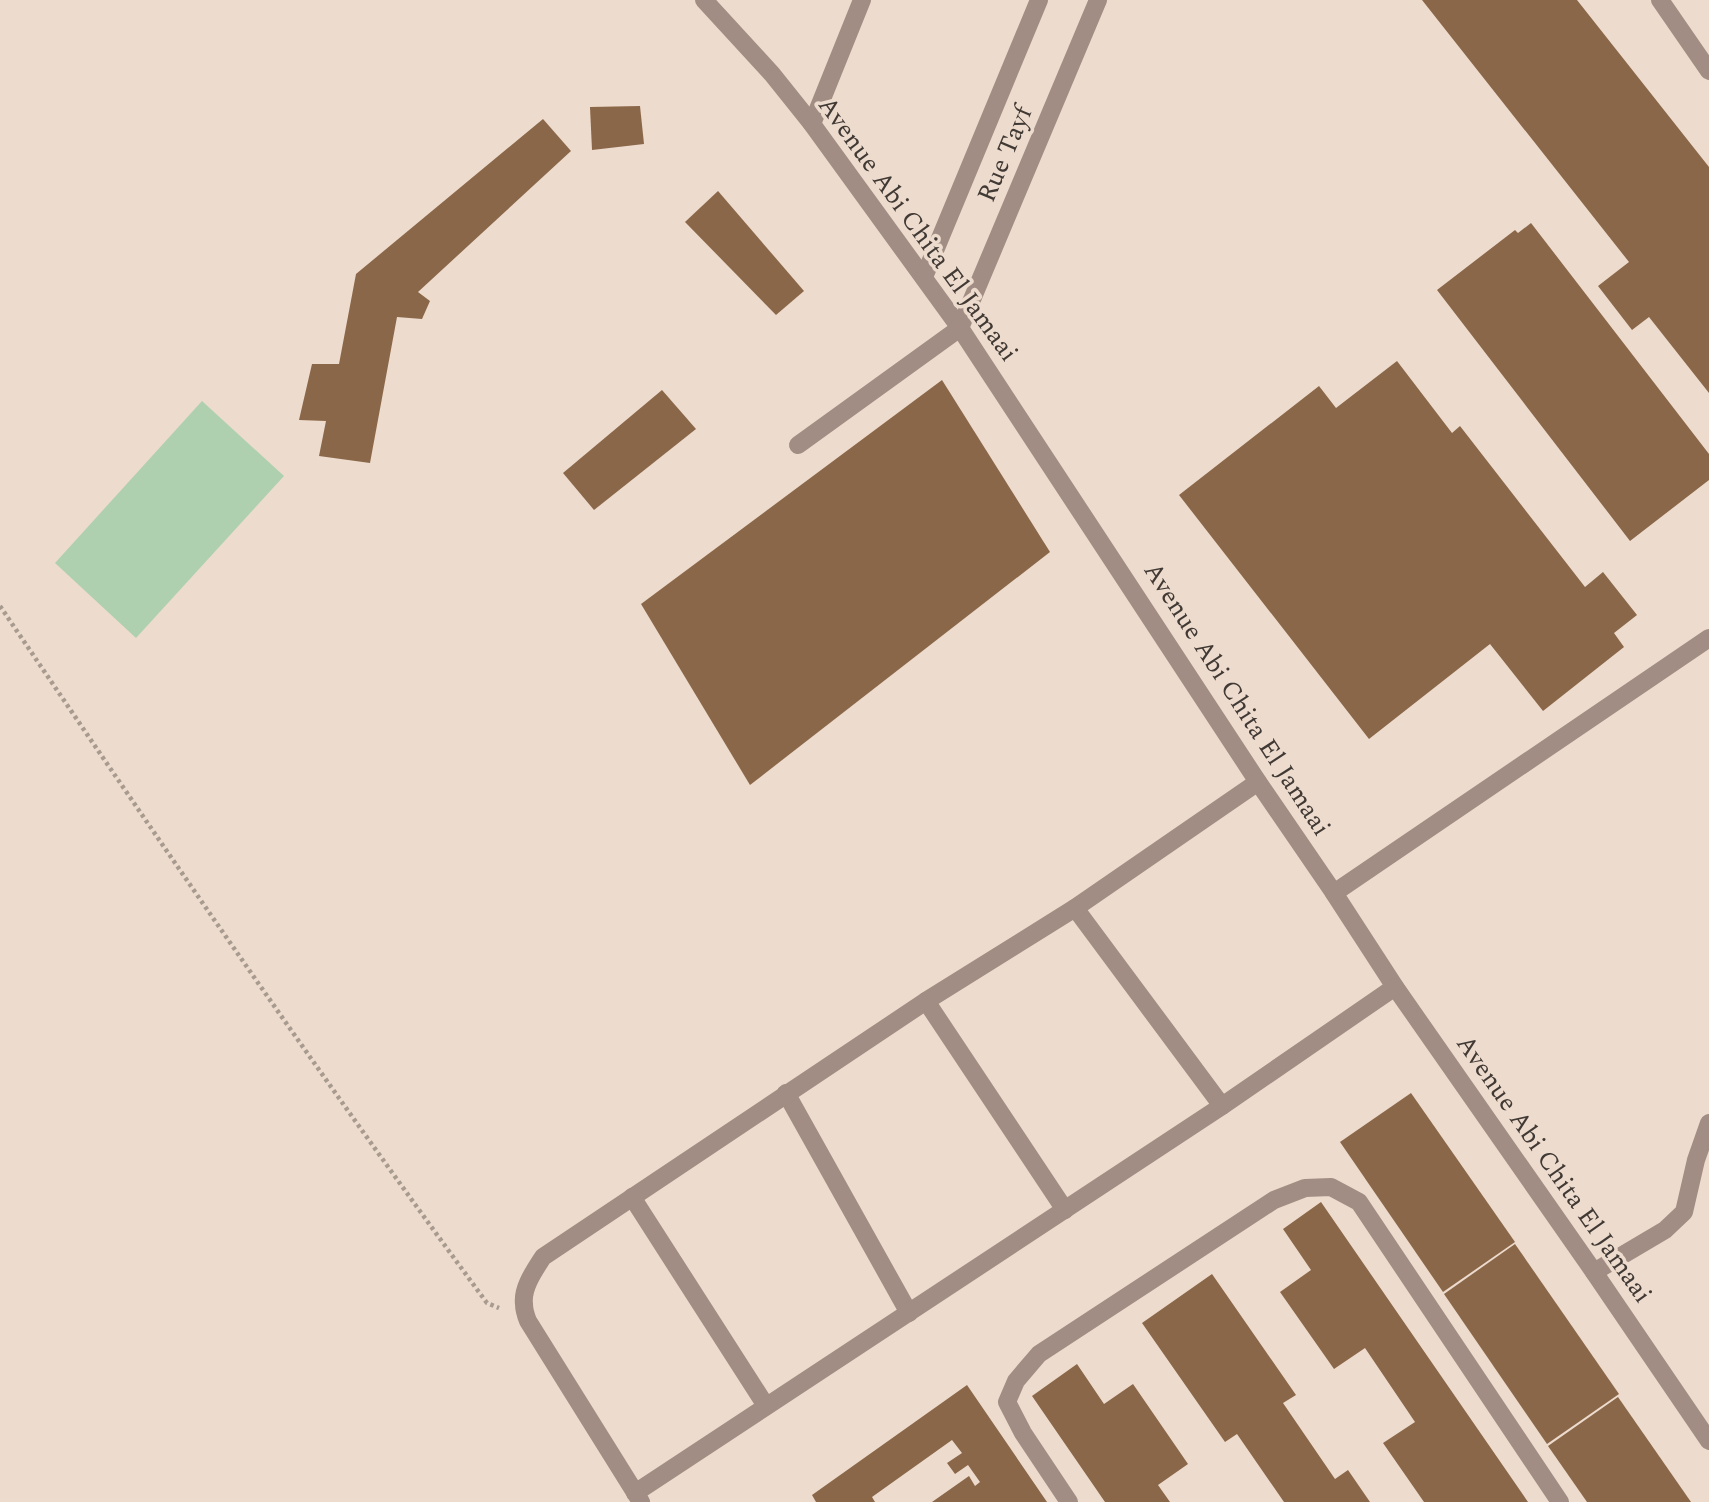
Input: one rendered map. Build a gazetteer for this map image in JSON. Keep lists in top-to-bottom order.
{
  "streets": {
    "street": ["Rue Tayf", "Avenue Abi Chita El Jamaai"]
  },
  "crossings": [
    ["Rue Tayf", "Avenue Abi Chita El Jamaai"]
  ]
}
